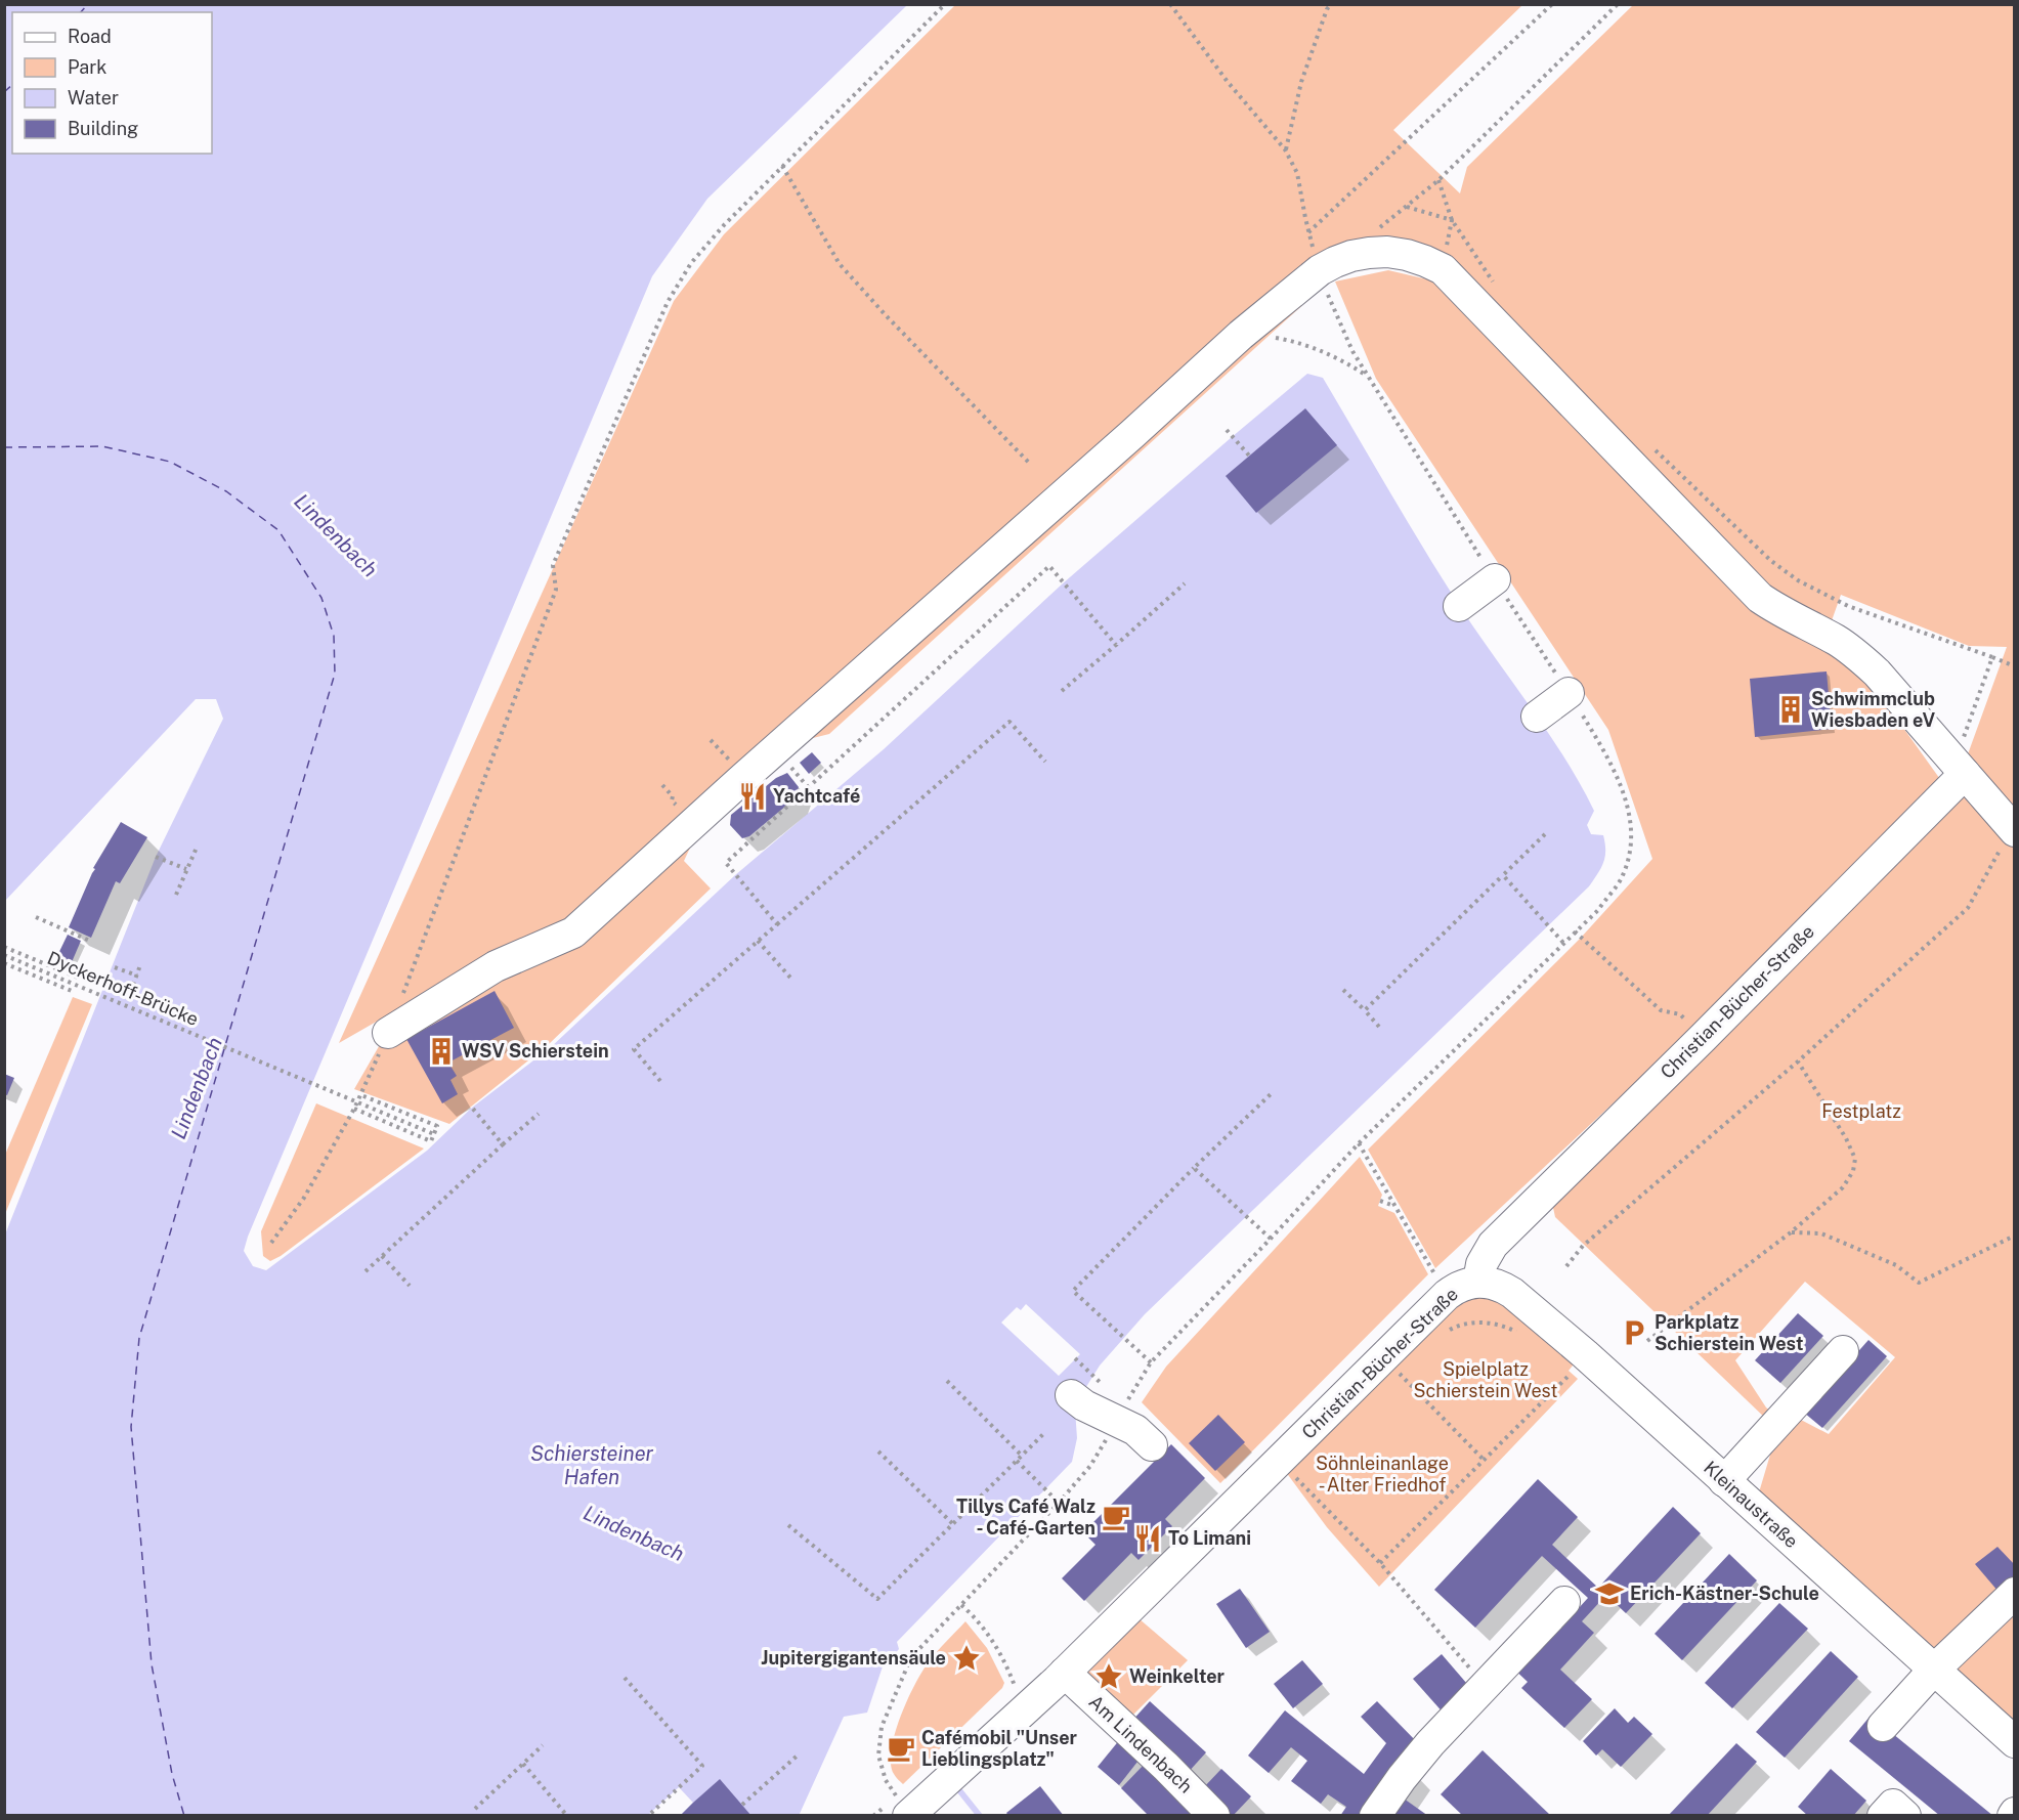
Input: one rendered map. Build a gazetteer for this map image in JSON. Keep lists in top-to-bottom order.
{
  "streets": {
    "street": ["Christian-Bücher-Straße", "Kleinaustraße", "Am Lindenbach"],
    "path": ["Dyckerhoff-Brücke"]
  },
  "crossings": [
    ["Christian-Bücher-Straße", "Kleinaustraße"],
    ["Christian-Bücher-Straße", "Am Lindenbach"]
  ],
  "water": ["Lindenbach", "Schiersteiner Hafen"],
  "parks": ["Festplatz", "Spielplatz Schierstein West", "Söhnleinanlage - Alter Friedhof"],
  "places": {
    "building": ["Schwimmclub Wiesbaden eV", "WSV Schierstein"],
    "restaurant": ["Yachtcafé", "To Limani"],
    "parking": ["Parkplatz Schierstein West"],
    "cafe": ["Tillys Café Walz - Café-Garten", "Cafémobil \"Unser Lieblingsplatz\""],
    "school or university": ["Erich-Kästner-Schule"],
    "place": ["Jupitergigantensäule", "Weinkelter"]
  },
  "legend": [
    "Road",
    "Park",
    "Water",
    "Building"
  ]
}
